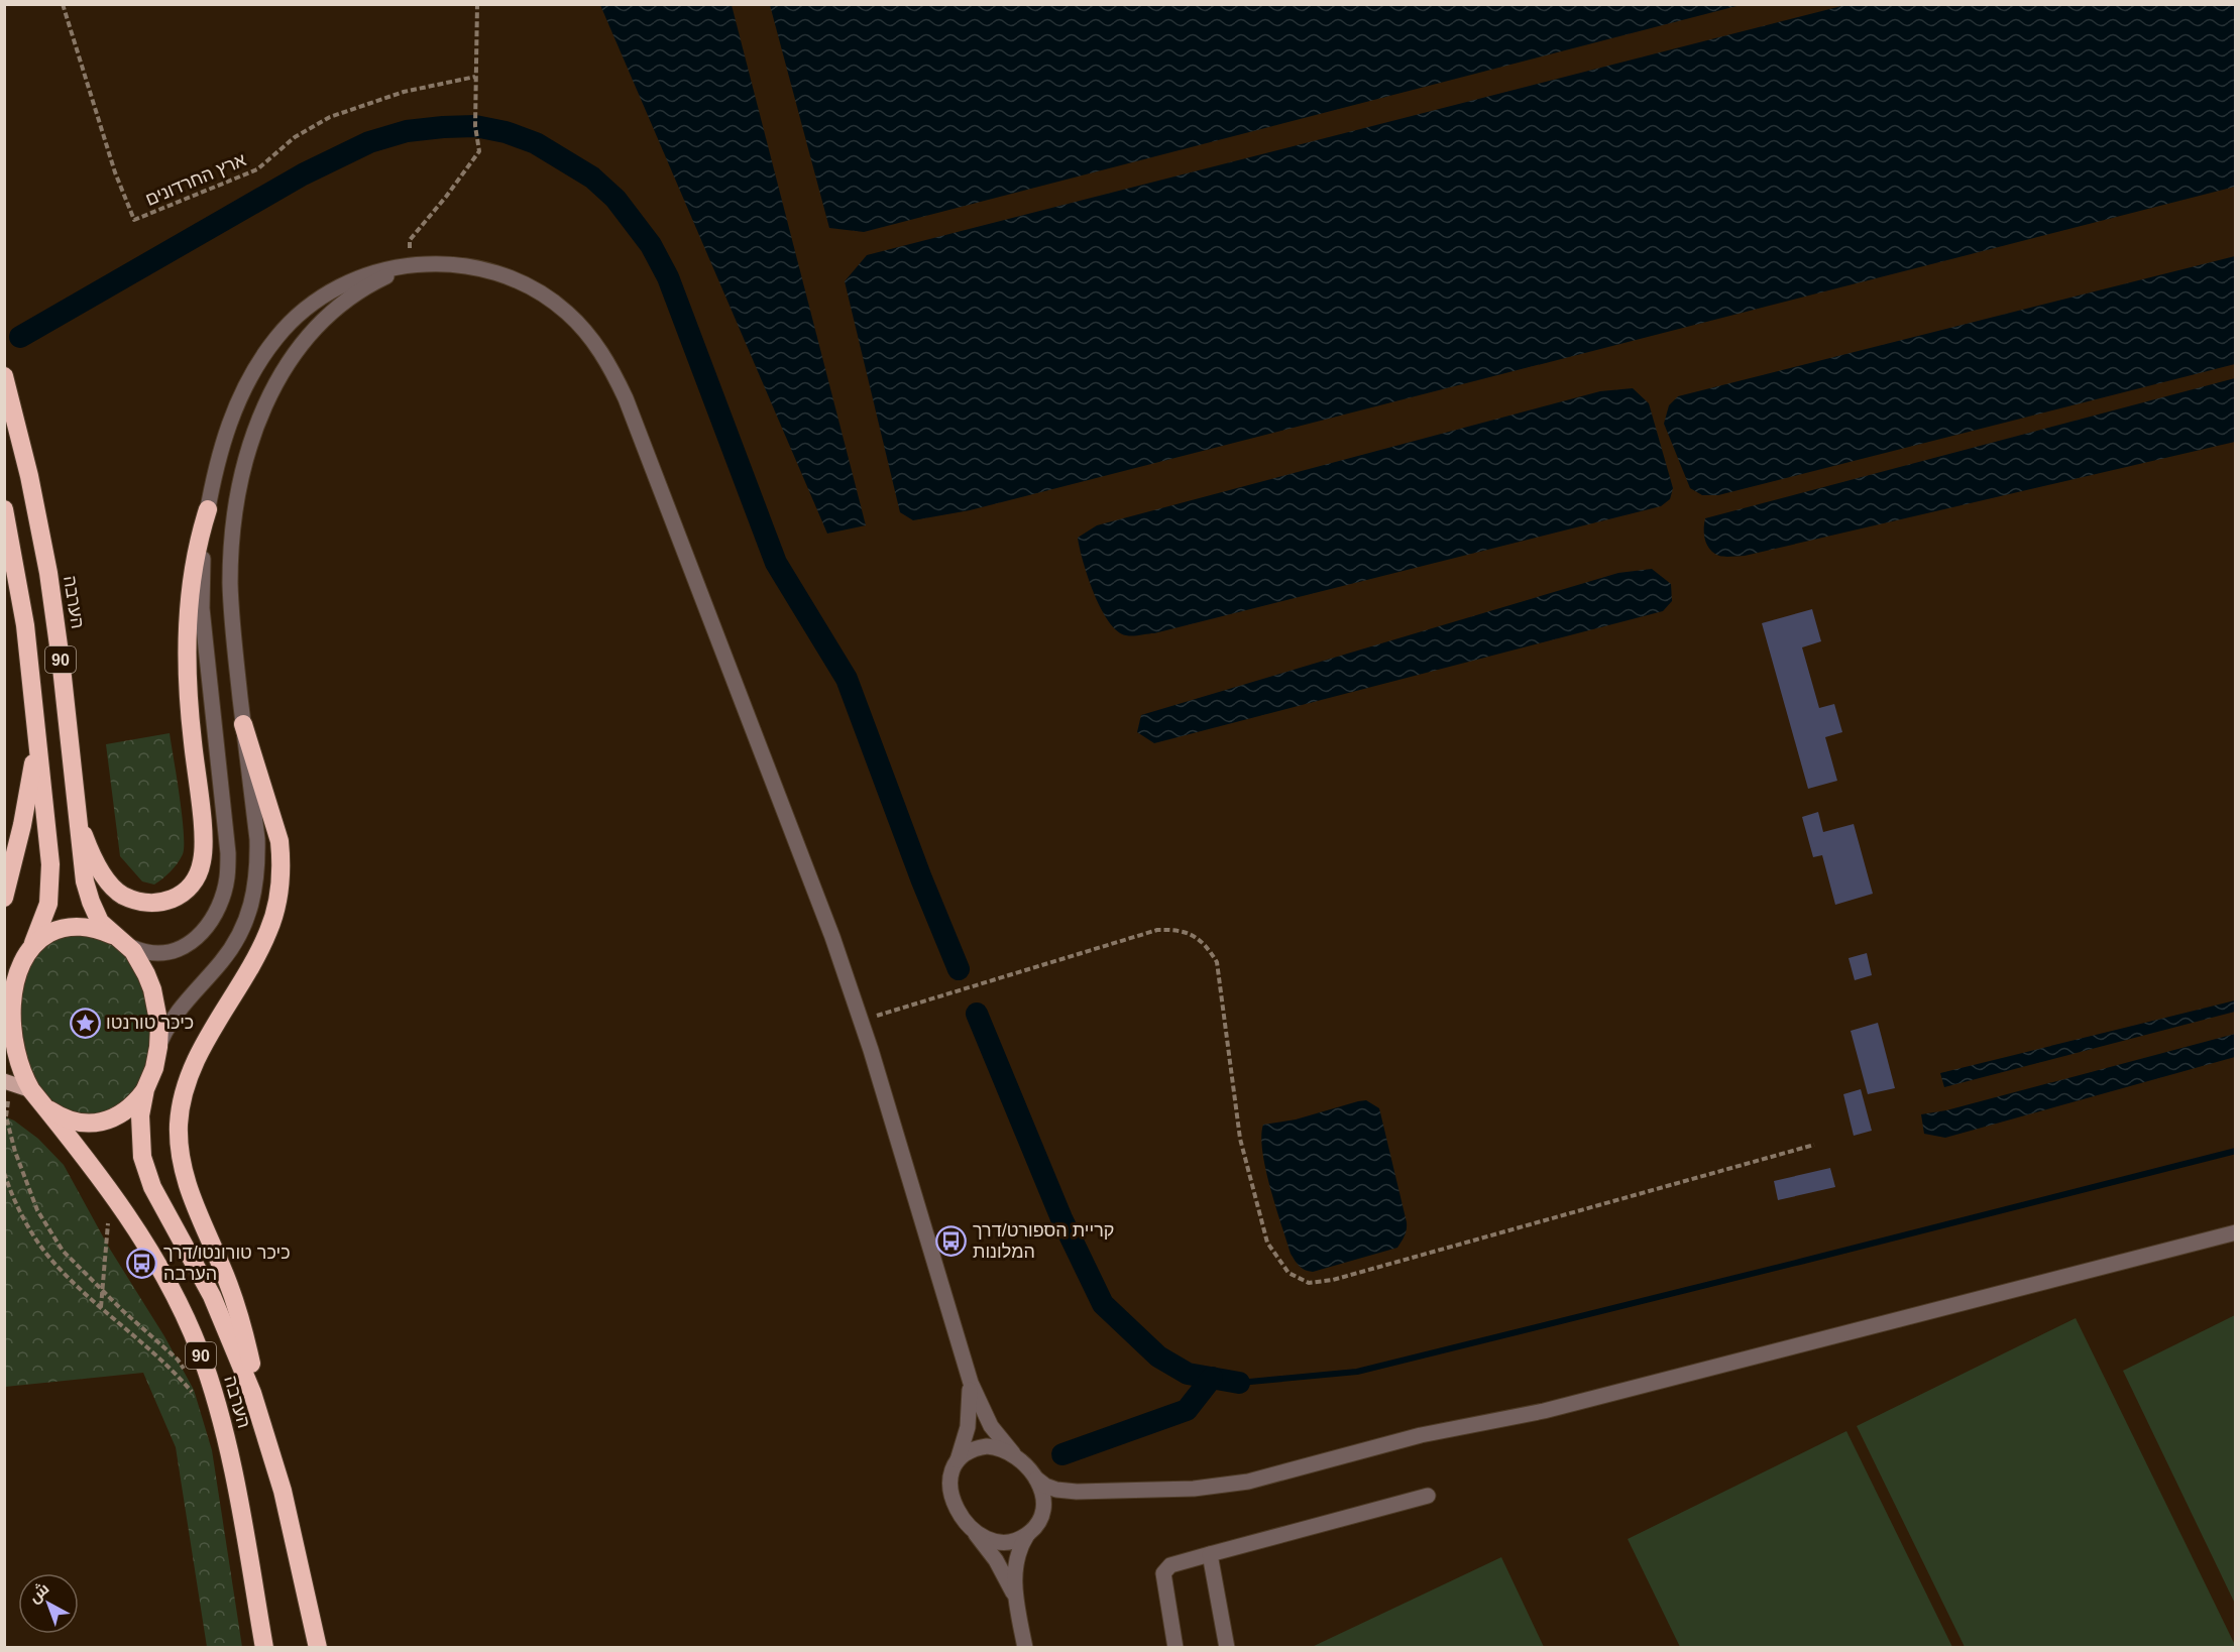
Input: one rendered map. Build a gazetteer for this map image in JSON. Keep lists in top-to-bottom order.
{
  "streets": {
    "highway": ["הערבה", "90"],
    "path": ["ארץ החרדונים"]
  },
  "places": {
    "place": ["כיכר טורנטו"],
    "bus stop": ["קריית הספורט/דרך המלונות", "כיכר טורונטו/דרך הערבה"]
  },
  "north": "top left"
}
